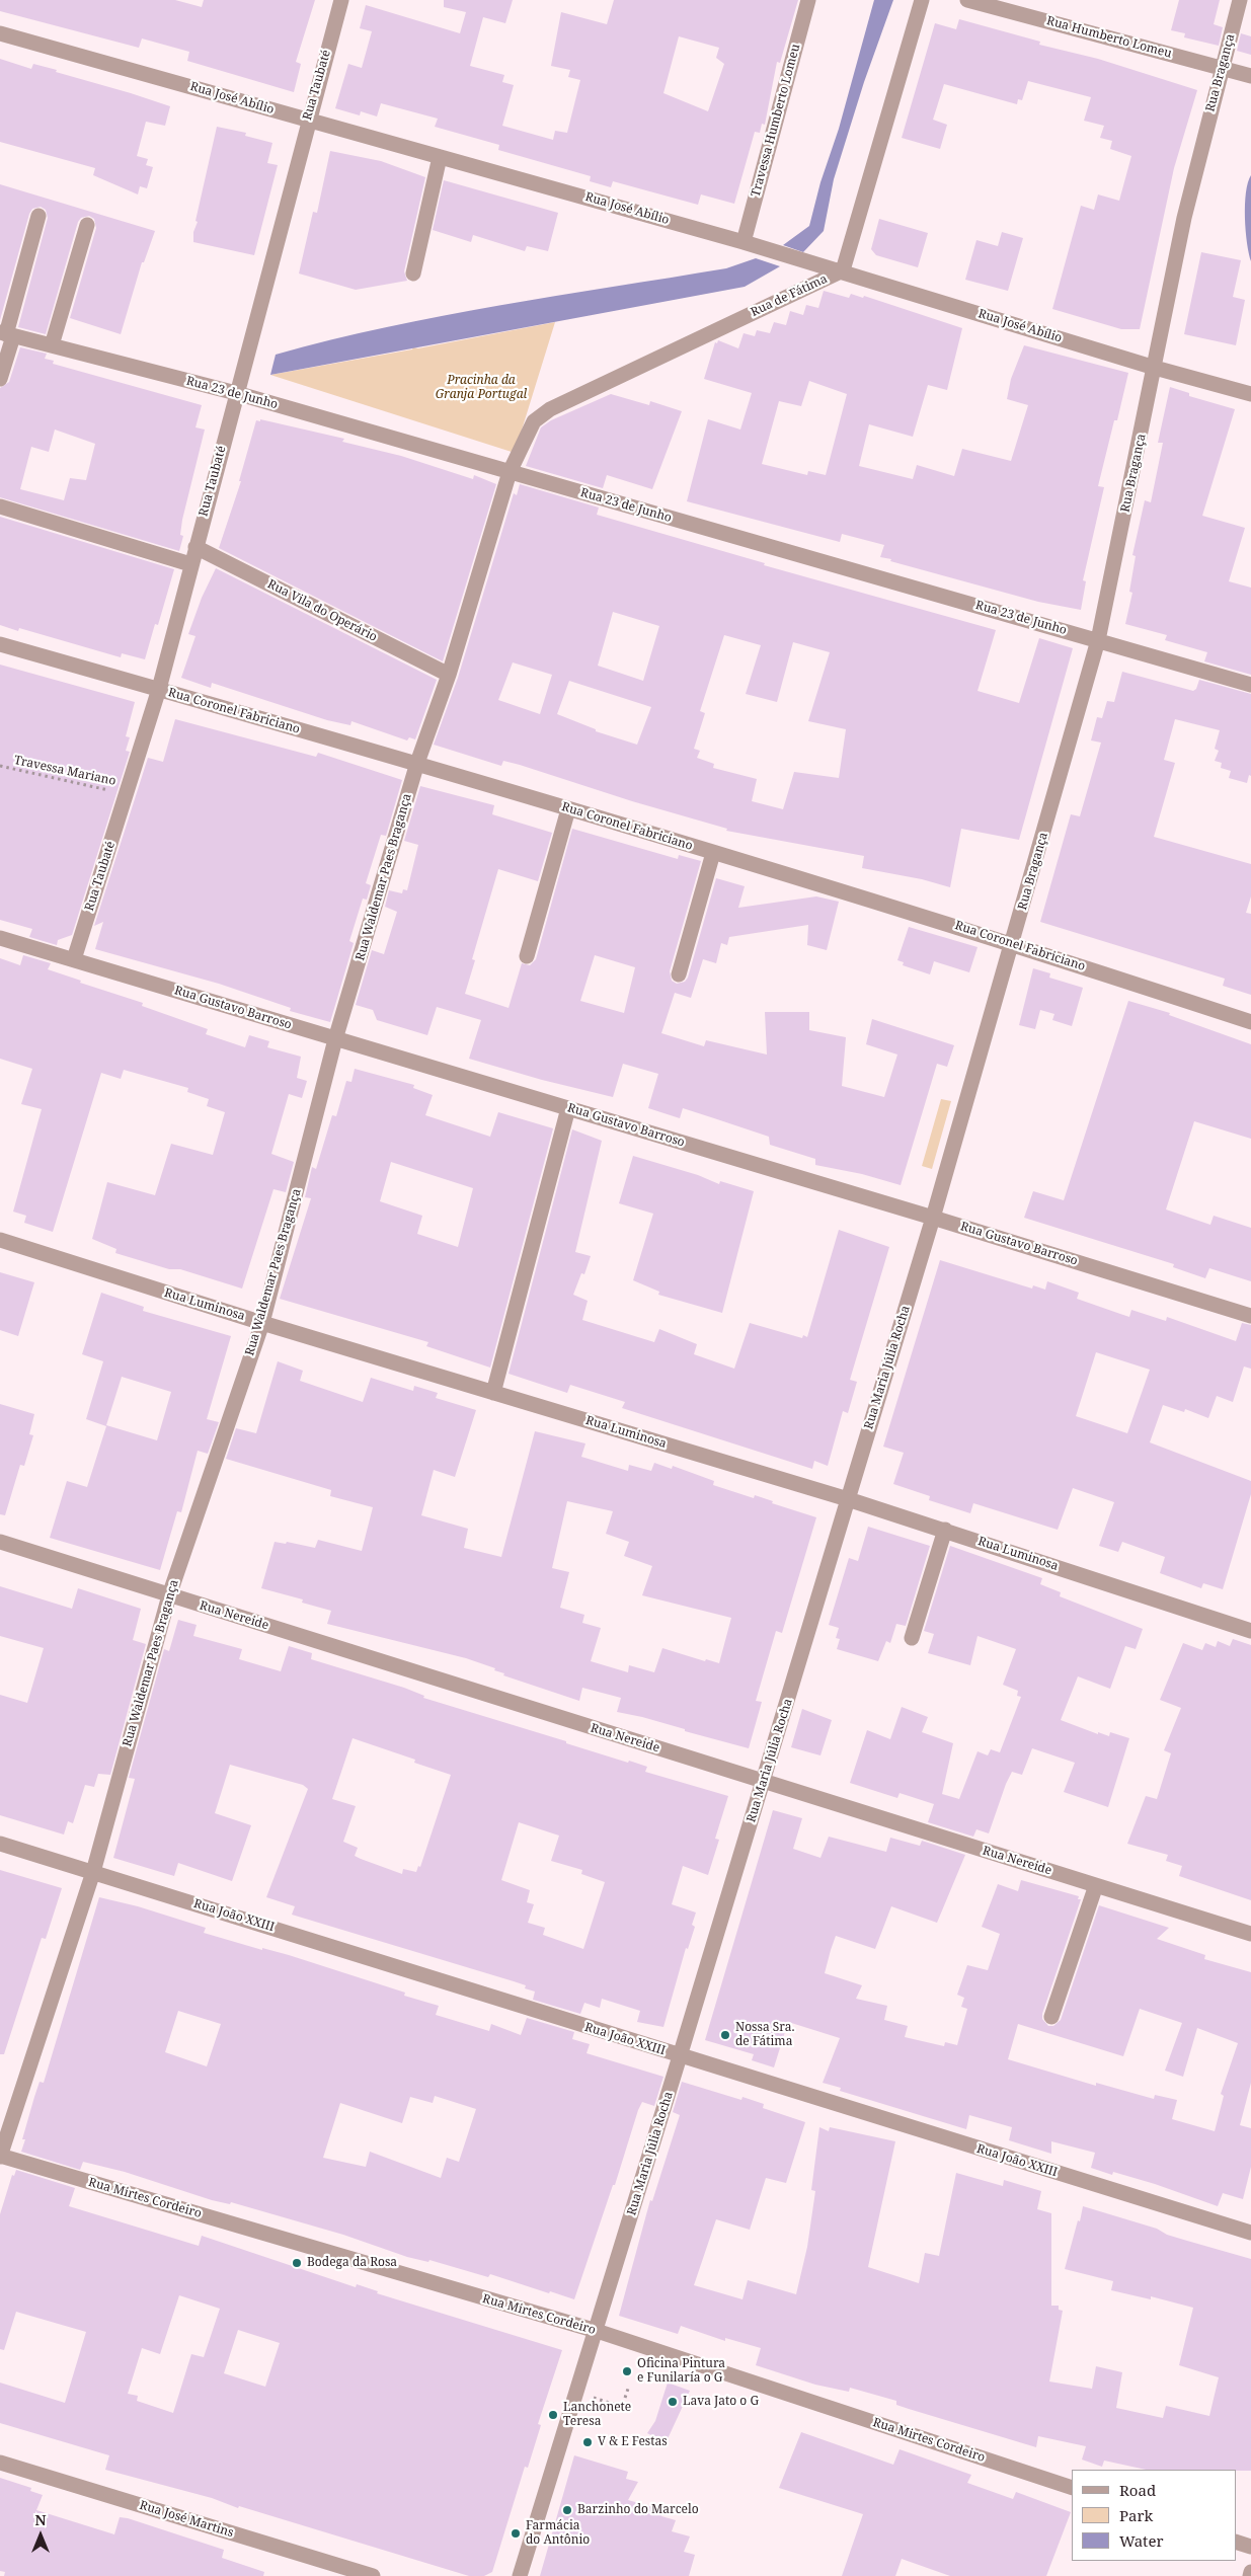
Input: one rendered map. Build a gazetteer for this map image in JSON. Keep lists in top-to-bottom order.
{
  "streets": {
    "street": [
      "Rua Humberto Lomeu",
      "Rua Bragança",
      "Rua Taubaté",
      "Rua José Abílio",
      "Travessa Humberto Lomeu",
      "Rua de Fátima",
      "Rua 23 de Junho",
      "Rua Vila do Operário",
      "Rua Coronel Fabriciano",
      "Rua Waldemar Paes Bragança",
      "Rua Gustavo Barroso",
      "Rua Luminosa",
      "Rua Maria Júlia Rocha",
      "Rua Nereide",
      "Rua João XXIII",
      "Rua Mirtes Cordeiro",
      "Rua José Martins"
    ],
    "path": ["Travessa Mariano"]
  },
  "crossings": [
    ["Rua Humberto Lomeu", "Rua Bragança"],
    ["Rua Bragança", "Rua José Abílio"],
    ["Rua Bragança", "Rua 23 de Junho"],
    ["Rua Bragança", "Rua Coronel Fabriciano"],
    ["Rua Bragança", "Rua Maria Júlia Rocha"],
    ["Rua Taubaté", "Rua José Abílio"],
    ["Rua Taubaté", "Rua 23 de Junho"],
    ["Rua Taubaté", "Rua Vila do Operário"],
    ["Rua Taubaté", "Rua Coronel Fabriciano"],
    ["Rua Taubaté", "Travessa Mariano"],
    ["Rua Taubaté", "Rua Gustavo Barroso"],
    ["Rua José Abílio", "Travessa Humberto Lomeu"],
    ["Rua José Abílio", "Rua de Fátima"],
    ["Rua de Fátima", "Rua 23 de Junho"],
    ["Rua de Fátima", "Rua Waldemar Paes Bragança"],
    ["Rua 23 de Junho", "Rua Waldemar Paes Bragança"],
    ["Rua Vila do Operário", "Rua Waldemar Paes Bragança"],
    ["Rua Coronel Fabriciano", "Rua Waldemar Paes Bragança"],
    ["Rua Coronel Fabriciano", "Rua Maria Júlia Rocha"],
    ["Rua Waldemar Paes Bragança", "Rua Gustavo Barroso"],
    ["Rua Waldemar Paes Bragança", "Rua Luminosa"],
    ["Rua Waldemar Paes Bragança", "Rua Nereide"],
    ["Rua Waldemar Paes Bragança", "Rua João XXIII"],
    ["Rua Waldemar Paes Bragança", "Rua Mirtes Cordeiro"],
    ["Rua Gustavo Barroso", "Rua Maria Júlia Rocha"],
    ["Rua Luminosa", "Rua Maria Júlia Rocha"],
    ["Rua Maria Júlia Rocha", "Rua Nereide"],
    ["Rua Maria Júlia Rocha", "Rua João XXIII"],
    ["Rua Maria Júlia Rocha", "Rua Mirtes Cordeiro"]
  ],
  "parks": ["Pracinha da Granja Portugal"],
  "places": [
    "Nossa Sra. de Fátima",
    "Bodega da Rosa",
    "Oficina Pintura e Funilaría o G",
    "Lava Jato o G",
    "Lanchonete Teresa",
    "V & E Festas",
    "Barzinho do Marcelo",
    "Farmácia do Antônio"
  ],
  "legend": ["Road", "Park", "Water"],
  "north": "top"
}
